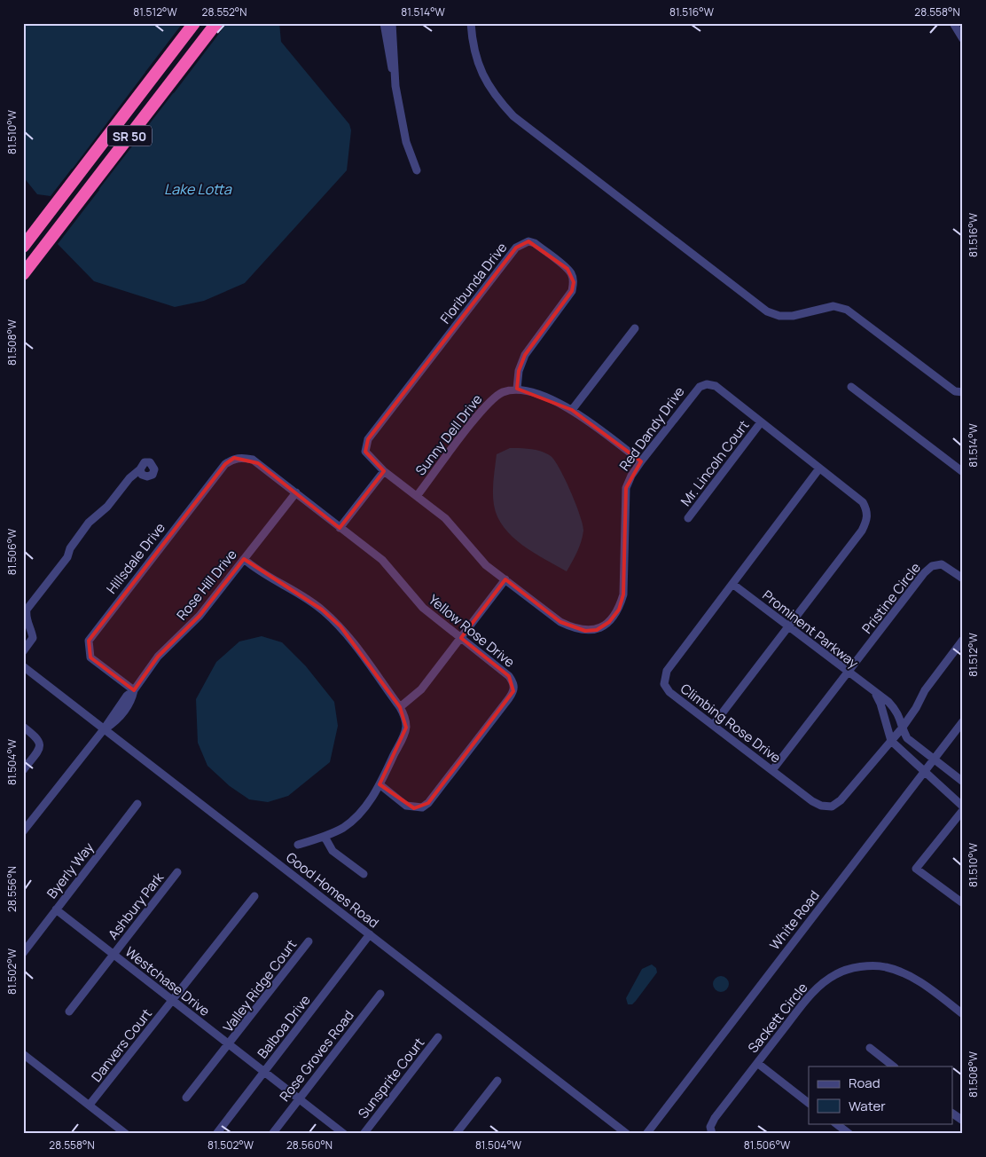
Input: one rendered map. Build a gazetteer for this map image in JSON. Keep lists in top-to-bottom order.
{
  "streets": {
    "highway": ["SR 50"],
    "street": [
      "Floribunda Drive",
      "Red Dandy Drive",
      "Sunny Dell Drive",
      "Mr. Lincoln Court",
      "Hillsdale Drive",
      "Rose Hill Drive",
      "Pristine Circle",
      "Prominent Parkway",
      "Yellow Rose Drive",
      "Climbing Rose Drive",
      "Byerly Way",
      "Good Homes Road",
      "Ashbury Park",
      "White Road",
      "Westchase Drive",
      "Valley Ridge Court",
      "Sackett Circle",
      "Balboa Drive",
      "Danvers Court",
      "Rose Groves Road",
      "Sunsprite Court"
    ]
  },
  "crossings": [
    ["Floribunda Drive", "Red Dandy Drive"],
    ["Floribunda Drive", "Sunny Dell Drive"],
    ["Red Dandy Drive", "Sunny Dell Drive"],
    ["Red Dandy Drive", "Mr. Lincoln Court"],
    ["Red Dandy Drive", "Prominent Parkway"],
    ["Red Dandy Drive", "Climbing Rose Drive"],
    ["Hillsdale Drive", "Rose Hill Drive"],
    ["Hillsdale Drive", "Yellow Rose Drive"],
    ["Rose Hill Drive", "Yellow Rose Drive"],
    ["Rose Hill Drive", "Good Homes Road"],
    ["Pristine Circle", "Prominent Parkway"],
    ["Pristine Circle", "Climbing Rose Drive"],
    ["Prominent Parkway", "Climbing Rose Drive"],
    ["Prominent Parkway", "White Road"],
    ["Byerly Way", "Westchase Drive"],
    ["Good Homes Road", "Balboa Drive"],
    ["Ashbury Park", "Westchase Drive"],
    ["Westchase Drive", "Valley Ridge Court"],
    ["Westchase Drive", "Balboa Drive"],
    ["Westchase Drive", "Danvers Court"],
    ["Westchase Drive", "Rose Groves Road"]
  ],
  "water": ["Lake Lotta"],
  "legend": ["Road", "Water"],
  "coordinates": [
    "81.512°W",
    "28.552°N",
    "81.514°W",
    "81.516°W",
    "28.558°N",
    "81.510°W",
    "81.508°W",
    "81.506°W",
    "81.504°W",
    "28.556°N",
    "81.502°W",
    "28.560°N"
  ]
}
